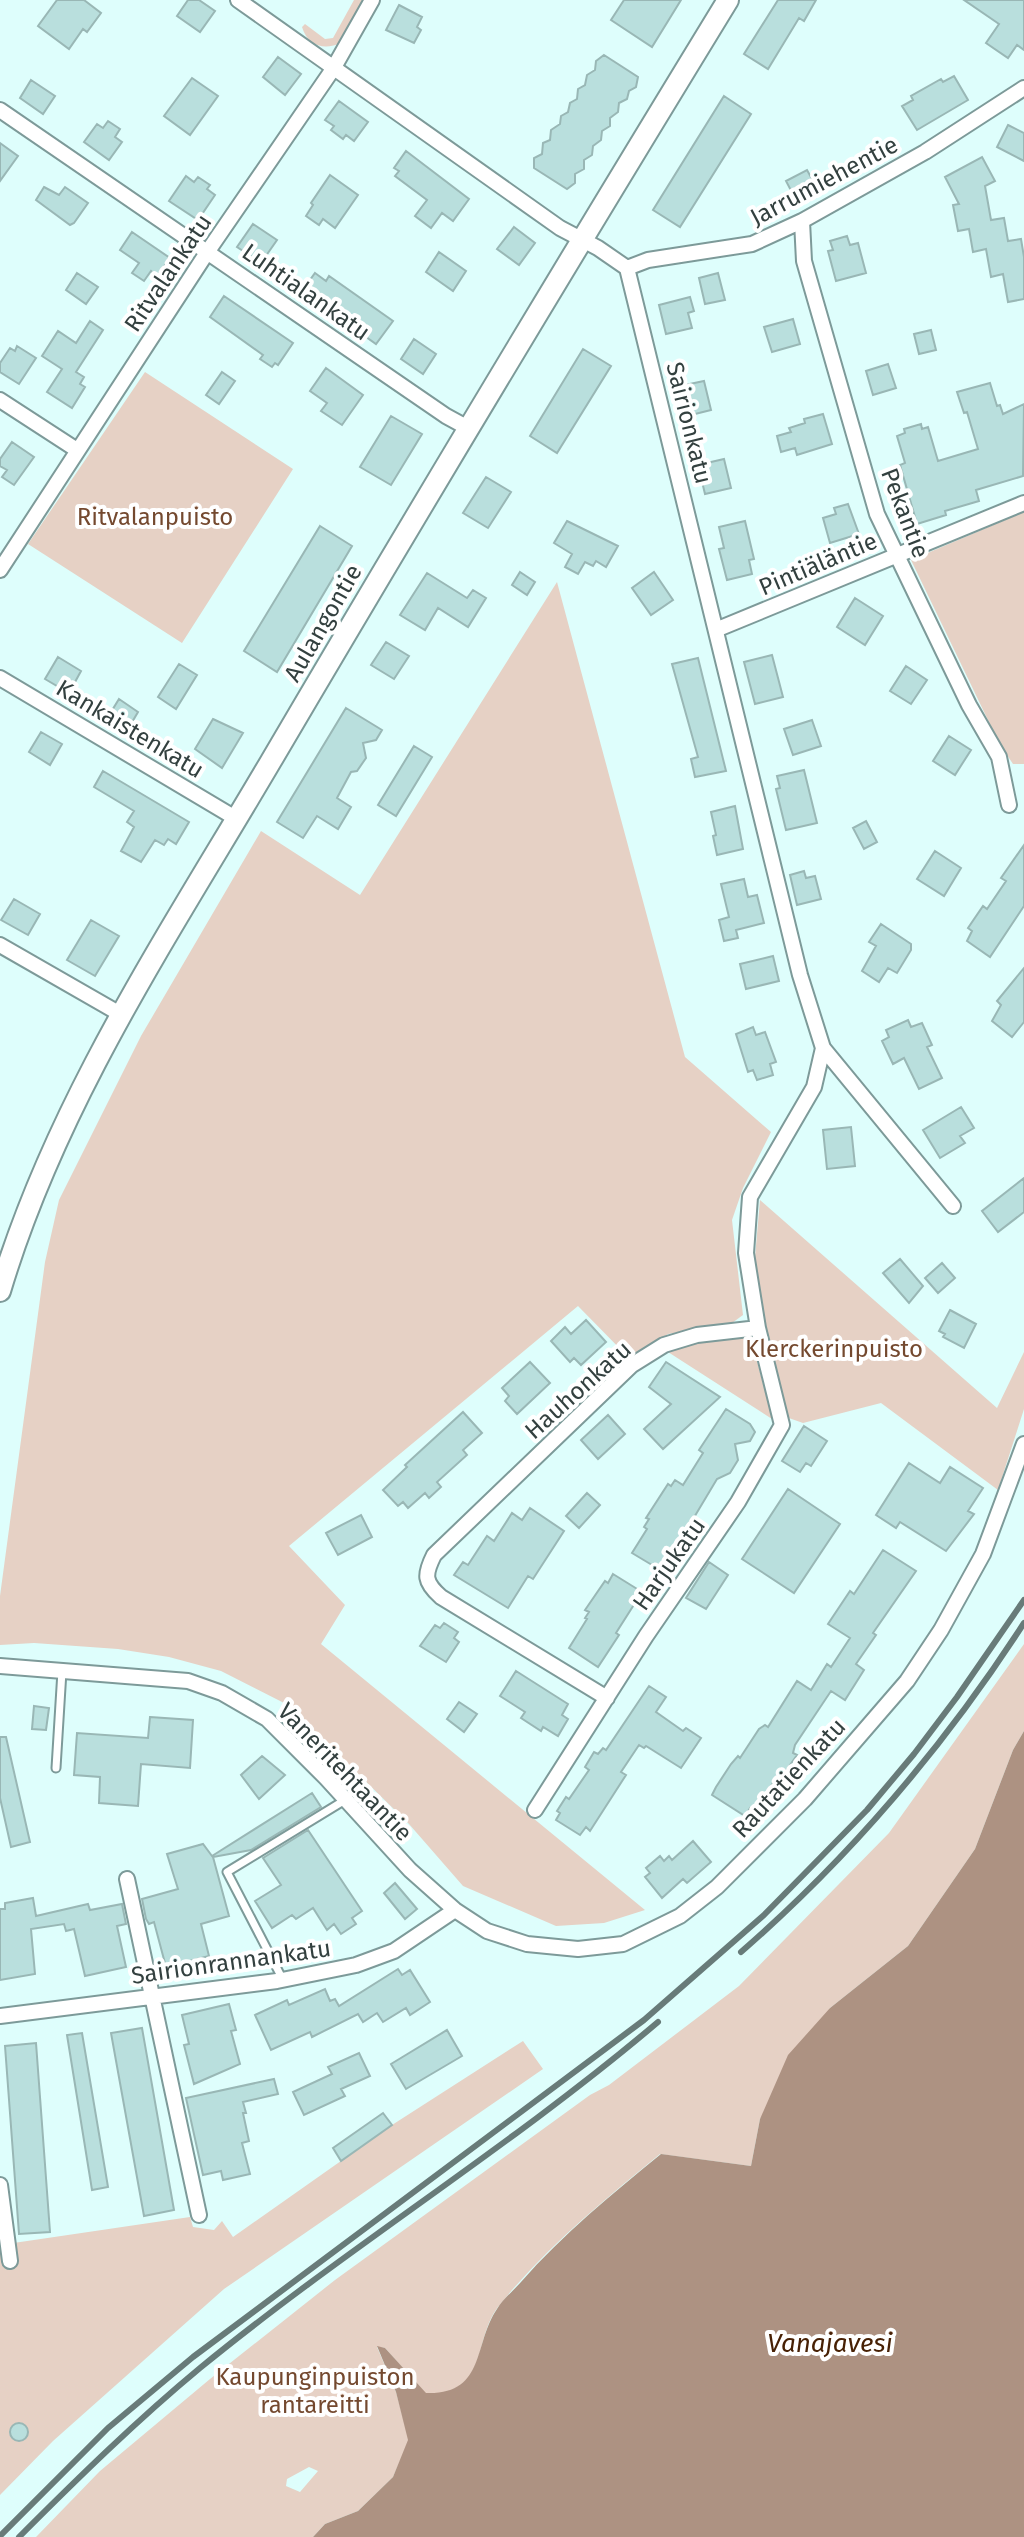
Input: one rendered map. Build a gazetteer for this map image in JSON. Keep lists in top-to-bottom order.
{
  "streets": {
    "main road": ["Aulangontie"],
    "street": [
      "Jarrumiehentie",
      "Ritvalankatu",
      "Luhtialankatu",
      "Sairionkatu",
      "Pekantie",
      "Pintiäläntie",
      "Kankaistenkatu",
      "Hauhonkatu",
      "Harjukatu",
      "Vaneritehtaantie",
      "Rautatienkatu",
      "Sairionrannankatu"
    ]
  },
  "crossings": [
    ["Jarrumiehentie", "Sairionkatu"],
    ["Jarrumiehentie", "Pekantie"],
    ["Ritvalankatu", "Luhtialankatu"],
    ["Luhtialankatu", "Aulangontie"],
    ["Sairionkatu", "Pintiäläntie"],
    ["Pekantie", "Pintiäläntie"],
    ["Aulangontie", "Kankaistenkatu"],
    ["Hauhonkatu", "Harjukatu"],
    ["Vaneritehtaantie", "Rautatienkatu"],
    ["Vaneritehtaantie", "Sairionrannankatu"],
    ["Rautatienkatu", "Sairionrannankatu"]
  ],
  "water": ["Vanajavesi"],
  "parks": ["Ritvalanpuisto", "Klerckerinpuisto", "Kaupunginpuiston rantareitti"]
}
